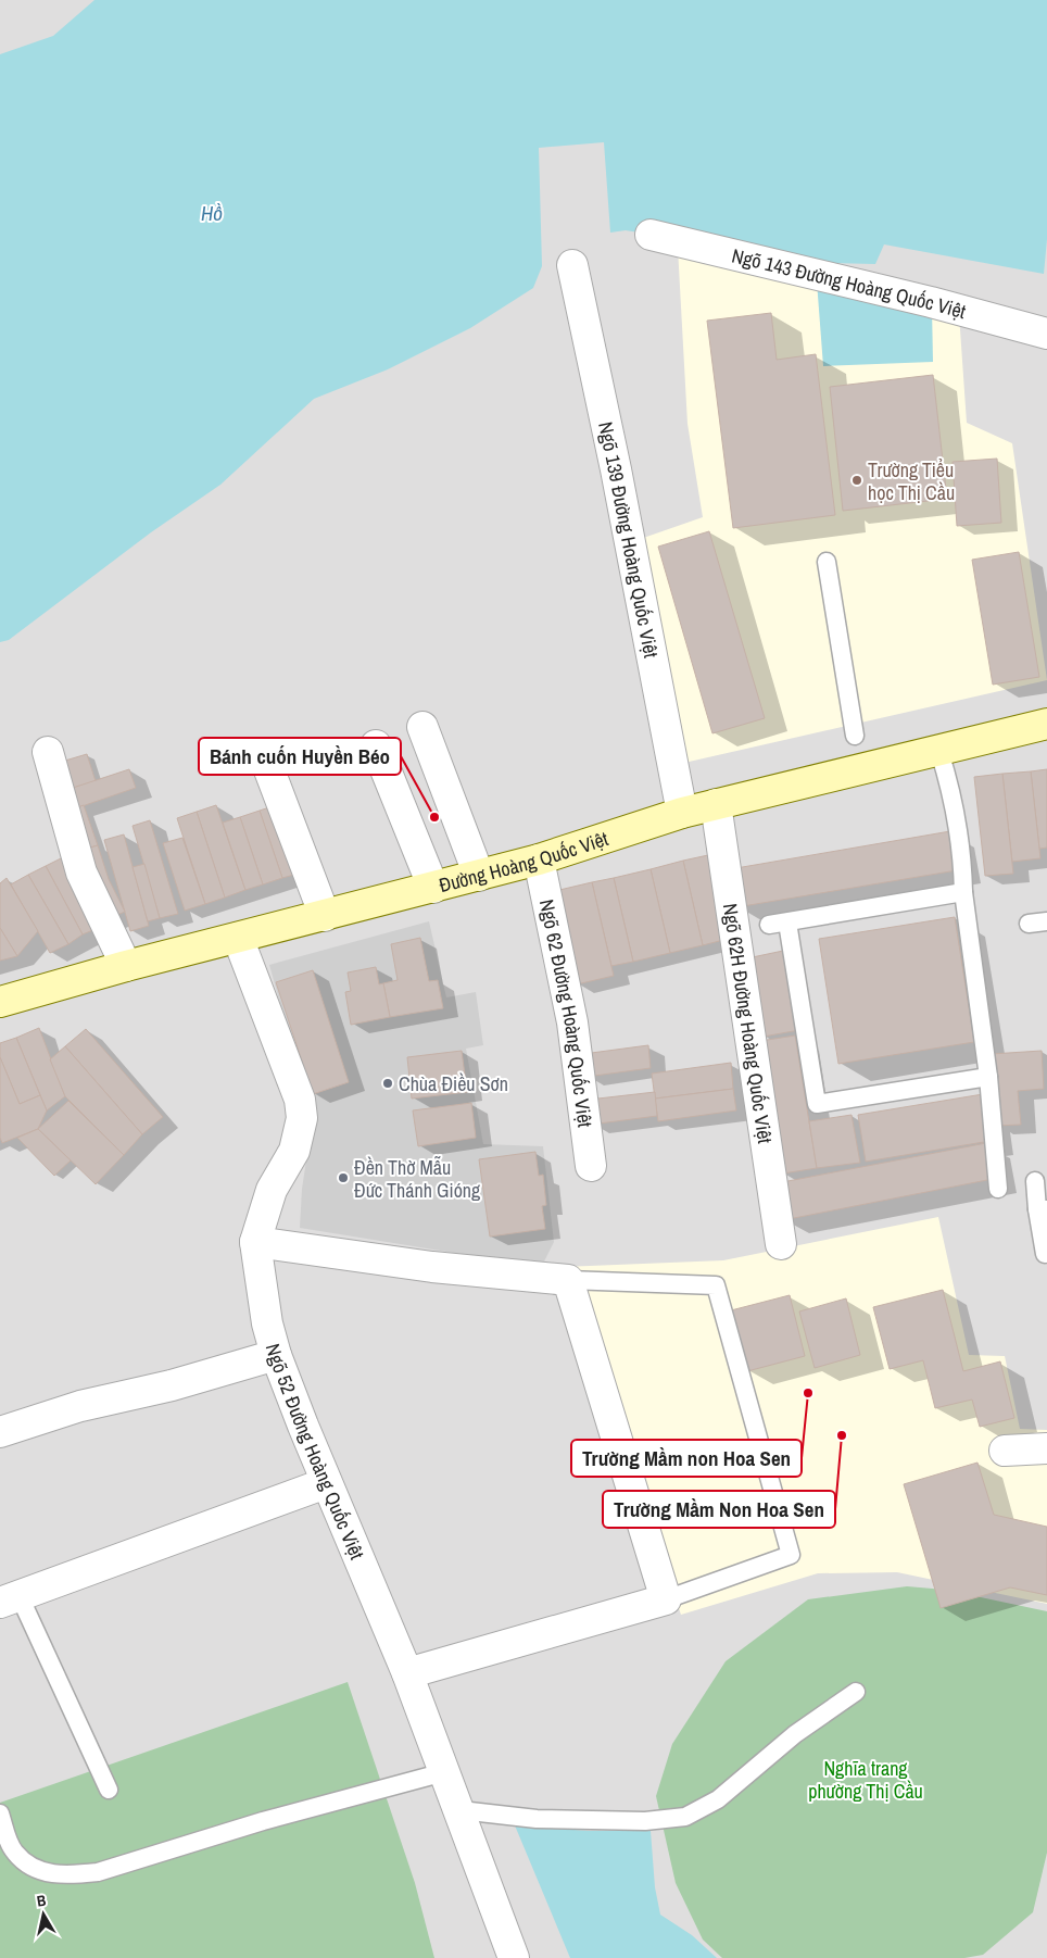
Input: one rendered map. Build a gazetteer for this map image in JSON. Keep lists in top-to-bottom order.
{
  "streets": {
    "main road": ["Đường Hoàng Quốc Việt"],
    "street": [
      "Ngõ 143 Đường Hoàng Quốc Việt",
      "Ngõ 139 Đường Hoàng Quốc Việt",
      "Ngõ 62 Đường Hoàng Quốc Việt",
      "Ngõ 62H Đường Hoàng Quốc Việt",
      "Ngõ 52 Đường Hoàng Quốc Việt"
    ]
  },
  "crossings": [
    ["Ngõ 139 Đường Hoàng Quốc Việt", "Đường Hoàng Quốc Việt"],
    ["Đường Hoàng Quốc Việt", "Ngõ 62 Đường Hoàng Quốc Việt"],
    ["Đường Hoàng Quốc Việt", "Ngõ 62H Đường Hoàng Quốc Việt"],
    ["Đường Hoàng Quốc Việt", "Ngõ 52 Đường Hoàng Quốc Việt"]
  ],
  "water": ["Hồ"],
  "parks": ["Nghĩa trang phường Thị Cầu"],
  "places": [
    "Trường Tiểu học Thị Cầu",
    "Bánh cuốn Huyền Béo",
    "Chùa Điều Sơn",
    "Đền Thờ Mẫu Đức Thánh Gióng",
    "Trường Mầm non Hoa Sen",
    "Trường Mầm Non Hoa Sen"
  ],
  "north": "top"
}
